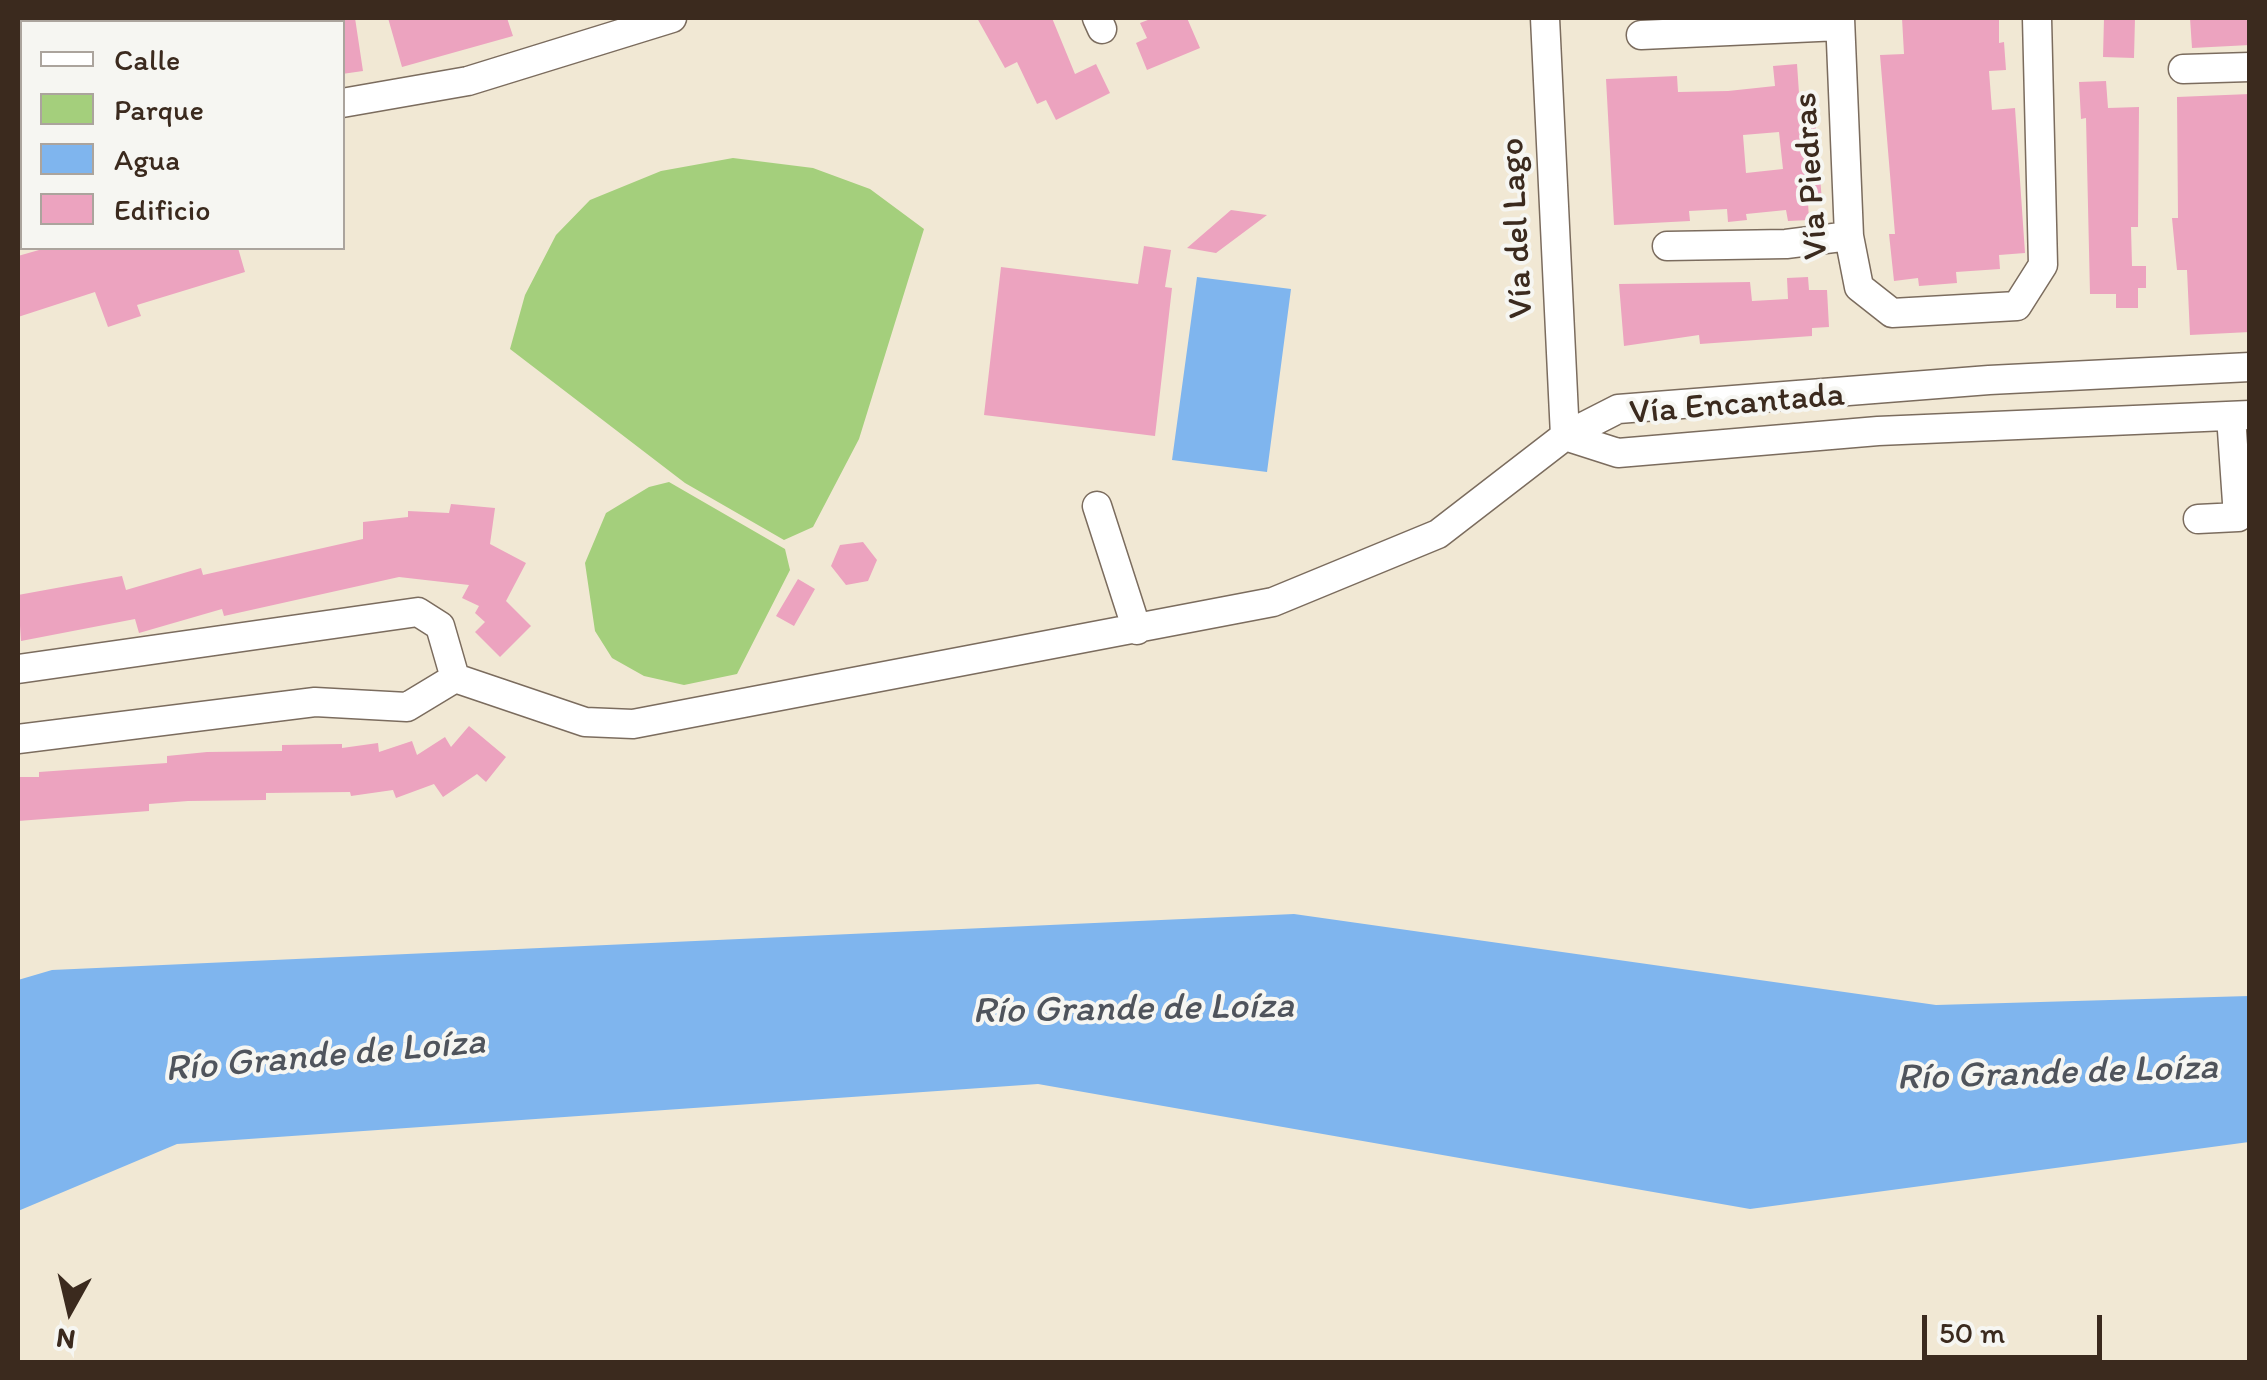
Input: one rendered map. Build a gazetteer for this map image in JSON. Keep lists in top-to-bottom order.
{
  "streets": {
    "street": ["Vía Piedras", "Vía del Lago", "Vía Encantada"]
  },
  "crossings": [
    ["Vía del Lago", "Vía Encantada"]
  ],
  "water": ["Río Grande de Loíza"],
  "legend": [
    "Calle",
    "Parque",
    "Agua",
    "Edificio"
  ],
  "scale_bar": "50 m",
  "north": "bottom"
}
